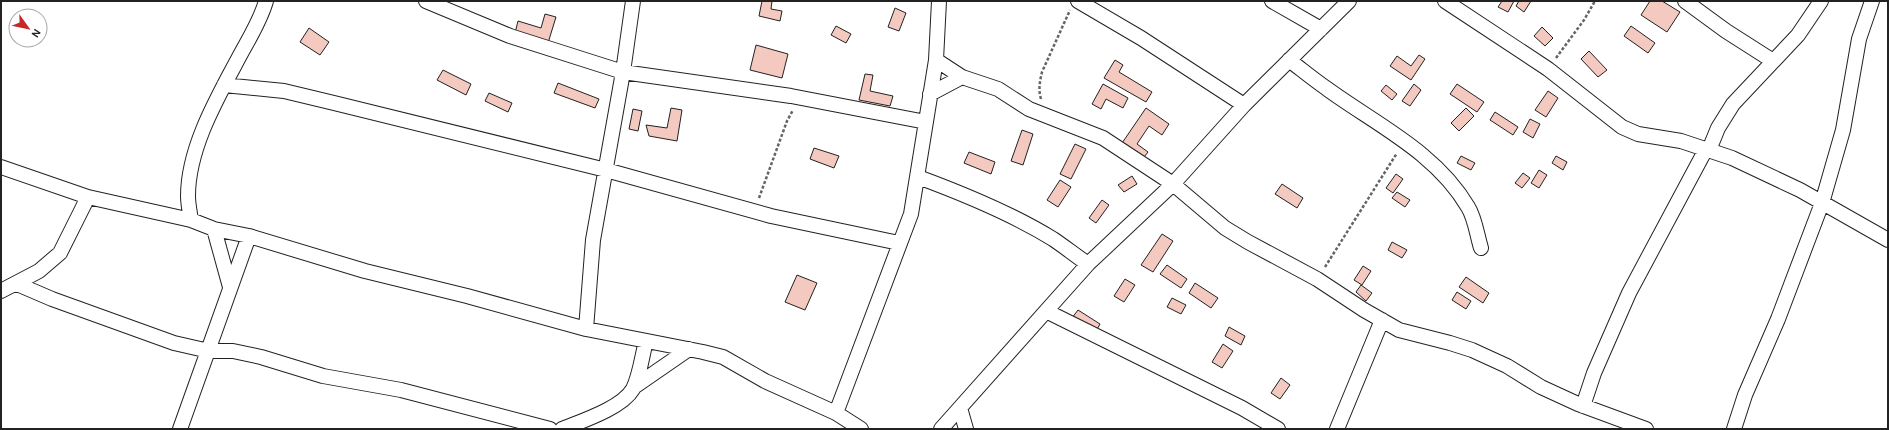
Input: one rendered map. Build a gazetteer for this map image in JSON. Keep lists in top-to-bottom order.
{
  "north": "bottom right"
}
